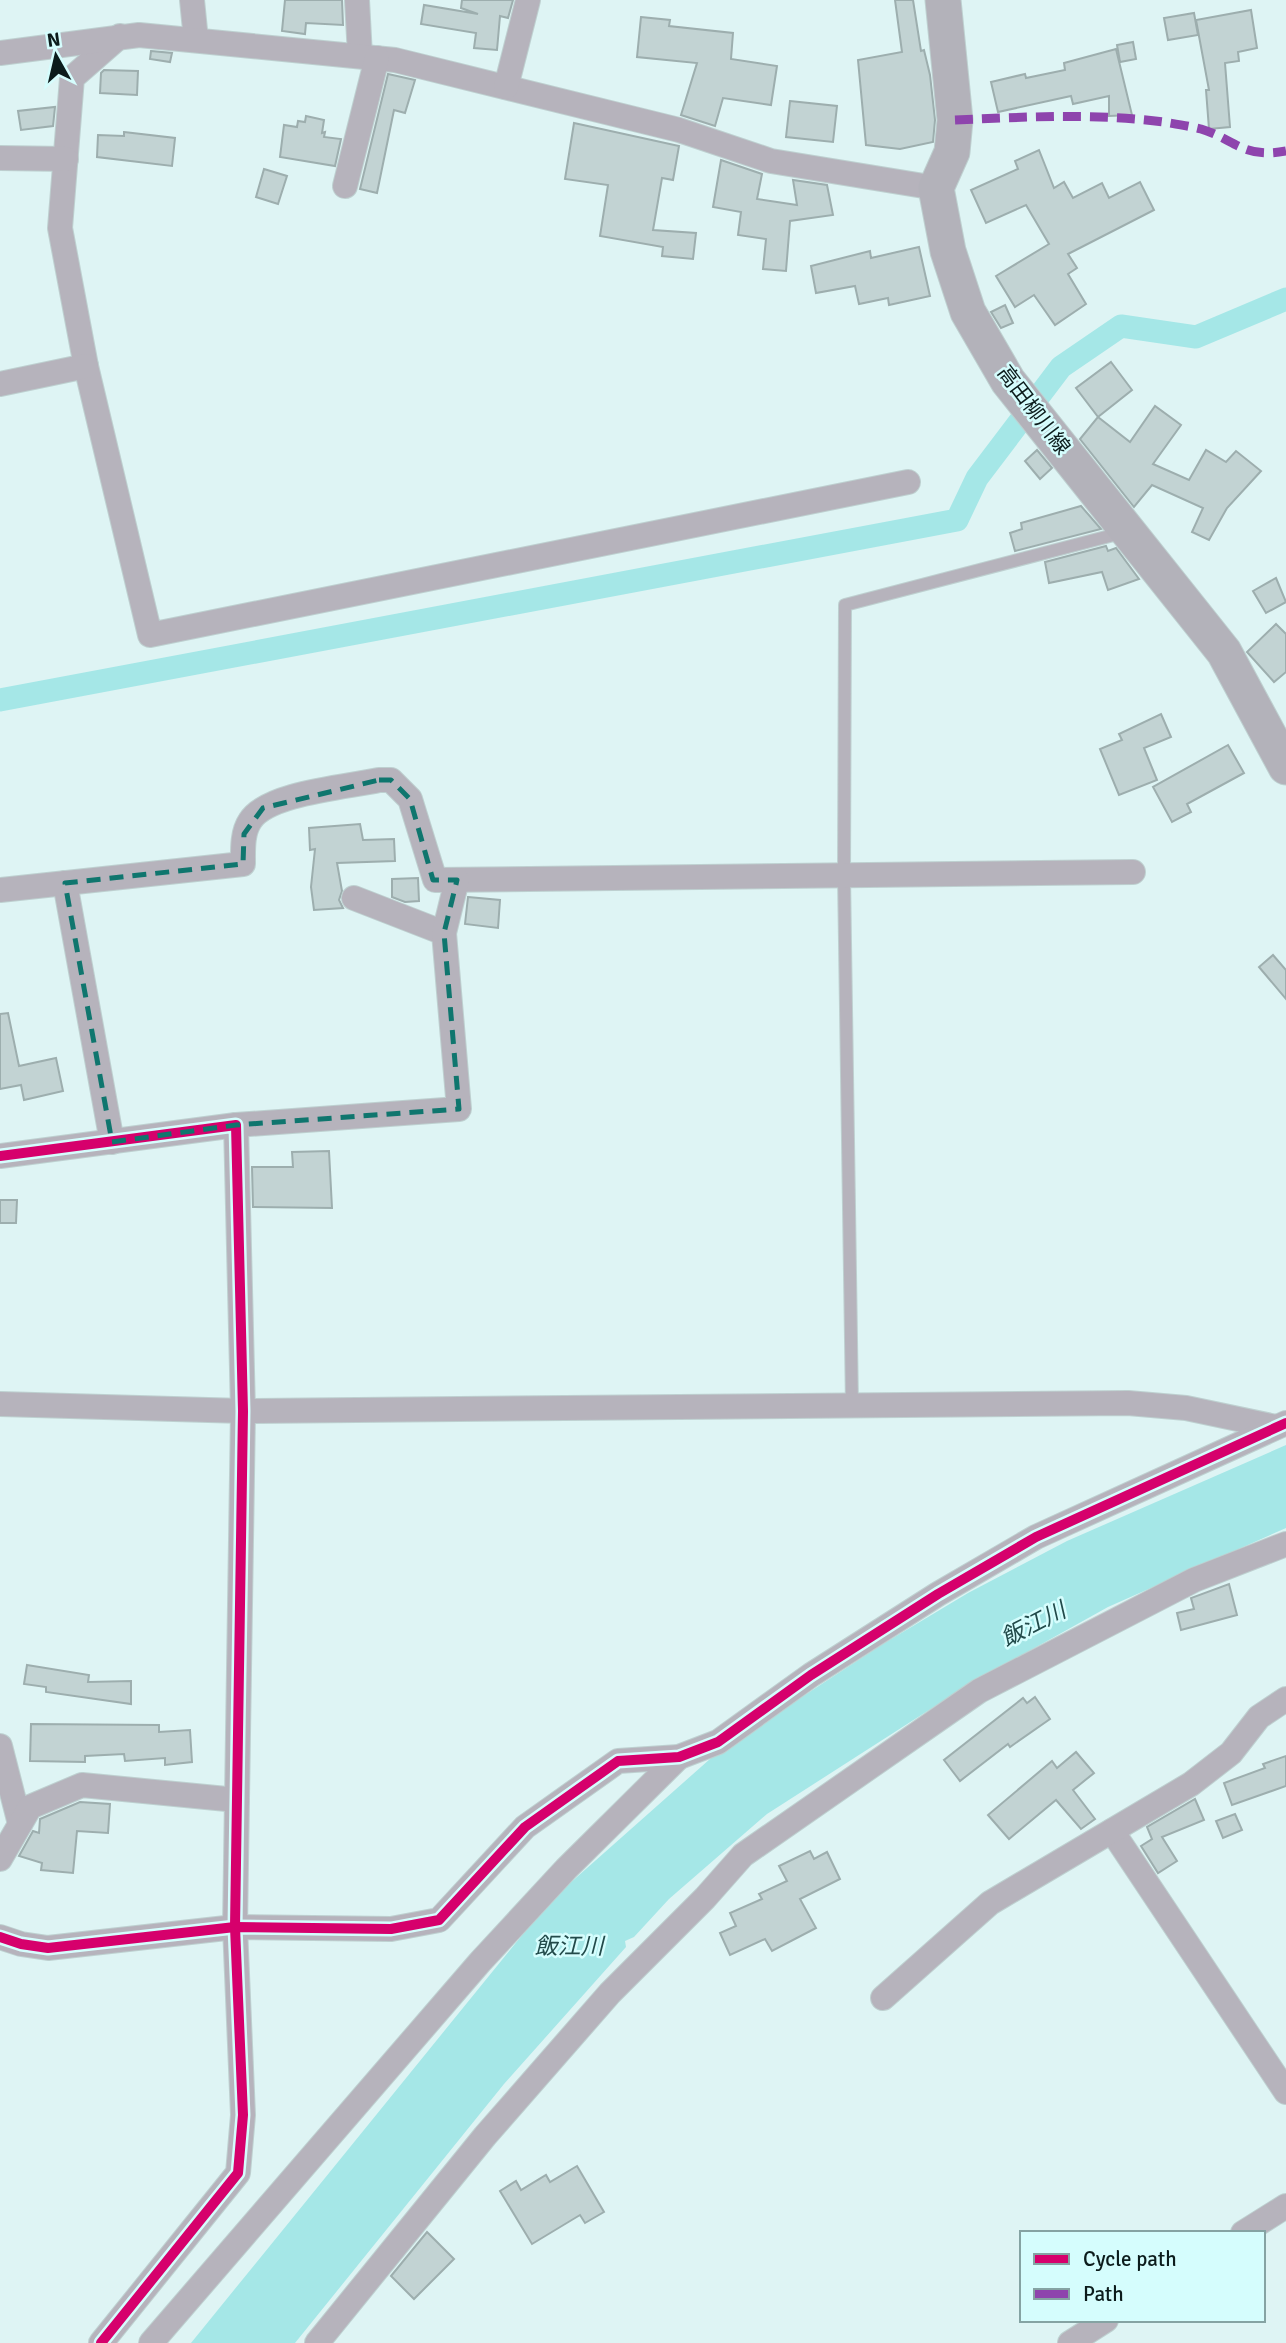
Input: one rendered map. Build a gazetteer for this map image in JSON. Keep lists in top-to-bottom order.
{
  "streets": {
    "main road": ["高田柳川線"]
  },
  "water": ["飯江川"],
  "legend": ["Cycle path", "Path"],
  "north": "top"
}
